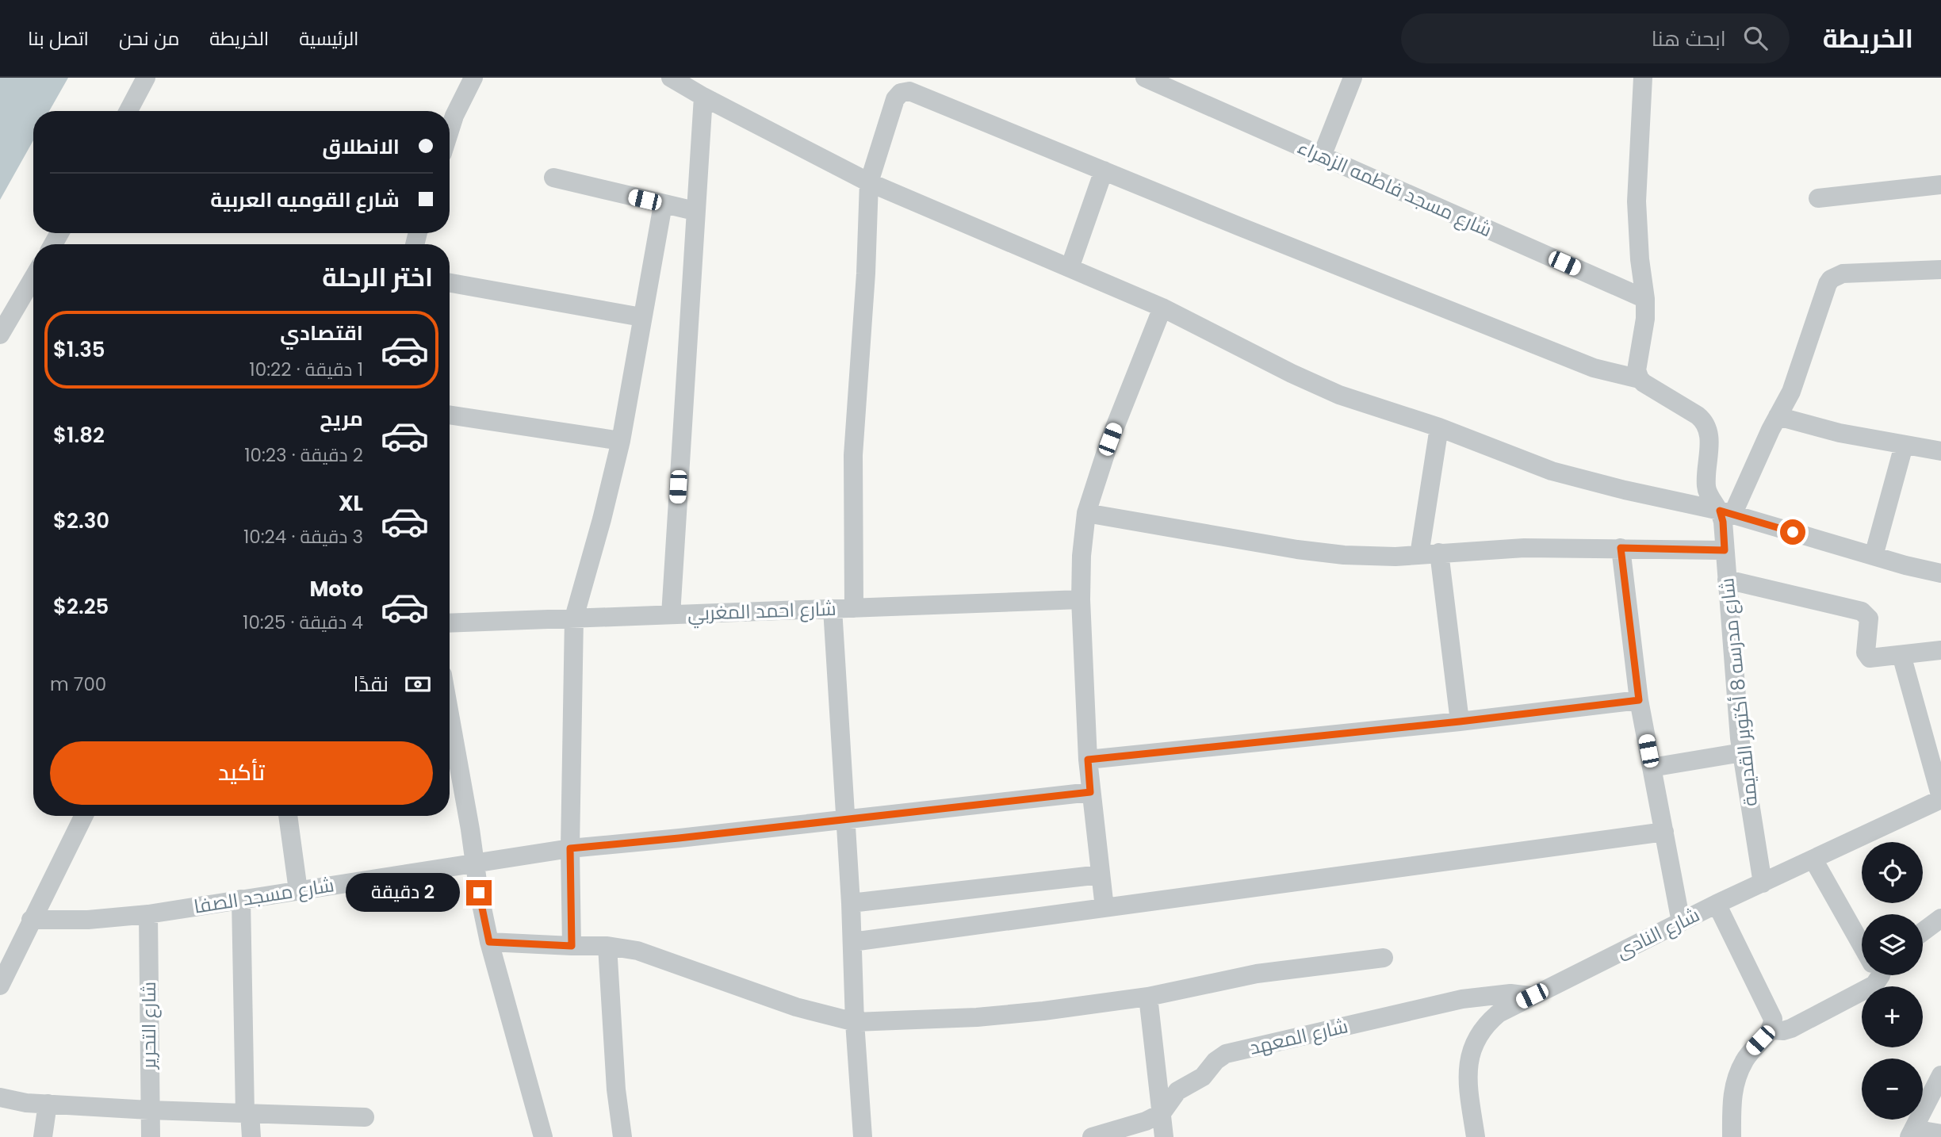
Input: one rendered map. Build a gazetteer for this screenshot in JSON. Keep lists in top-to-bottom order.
{
  "streets": {
    "street": [
      "شارع مسجد فاطمه الزهراء",
      "شارع احمد المغربي",
      "شارع مدرسه 8 أكتوبر القديمة",
      "شارع مسجد الصفا",
      "شارع النادى",
      "شارع التحرير",
      "شارع المعهد"
    ]
  },
  "crossings": [
    ["شارع مدرسه 8 أكتوبر القديمة", "شارع النادى"],
    ["شارع مسجد الصفا", "شارع التحرير"],
    ["شارع النادى", "شارع المعهد"]
  ],
  "page": {
    "header": "الخريطة",
    "search": "ابحث هنا",
    "nav": [
      "الرئيسية",
      "الخريطة",
      "من نحن",
      "اتصل بنا"
    ],
    "banner": ["الانطلاق", "شارع القوميه العربية"],
    "heading": "اختر الرحلة",
    "list": [
      {
        "name": "اقتصادي",
        "note": "1 دقيقة · 10:22",
        "value": "$1.35"
      },
      {
        "name": "مريح",
        "note": "2 دقيقة · 10:23",
        "value": "$1.82"
      },
      {
        "name": "XL",
        "note": "3 دقيقة · 10:24",
        "value": "$2.30"
      },
      {
        "name": "Moto",
        "note": "4 دقيقة · 10:25",
        "value": "$2.25"
      }
    ],
    "pay": ["نقدًا", "700 m"],
    "buttons": "تأكيد",
    "map_buttons": ["+", "−"],
    "bubble": "2 دقيقة"
  }
}
